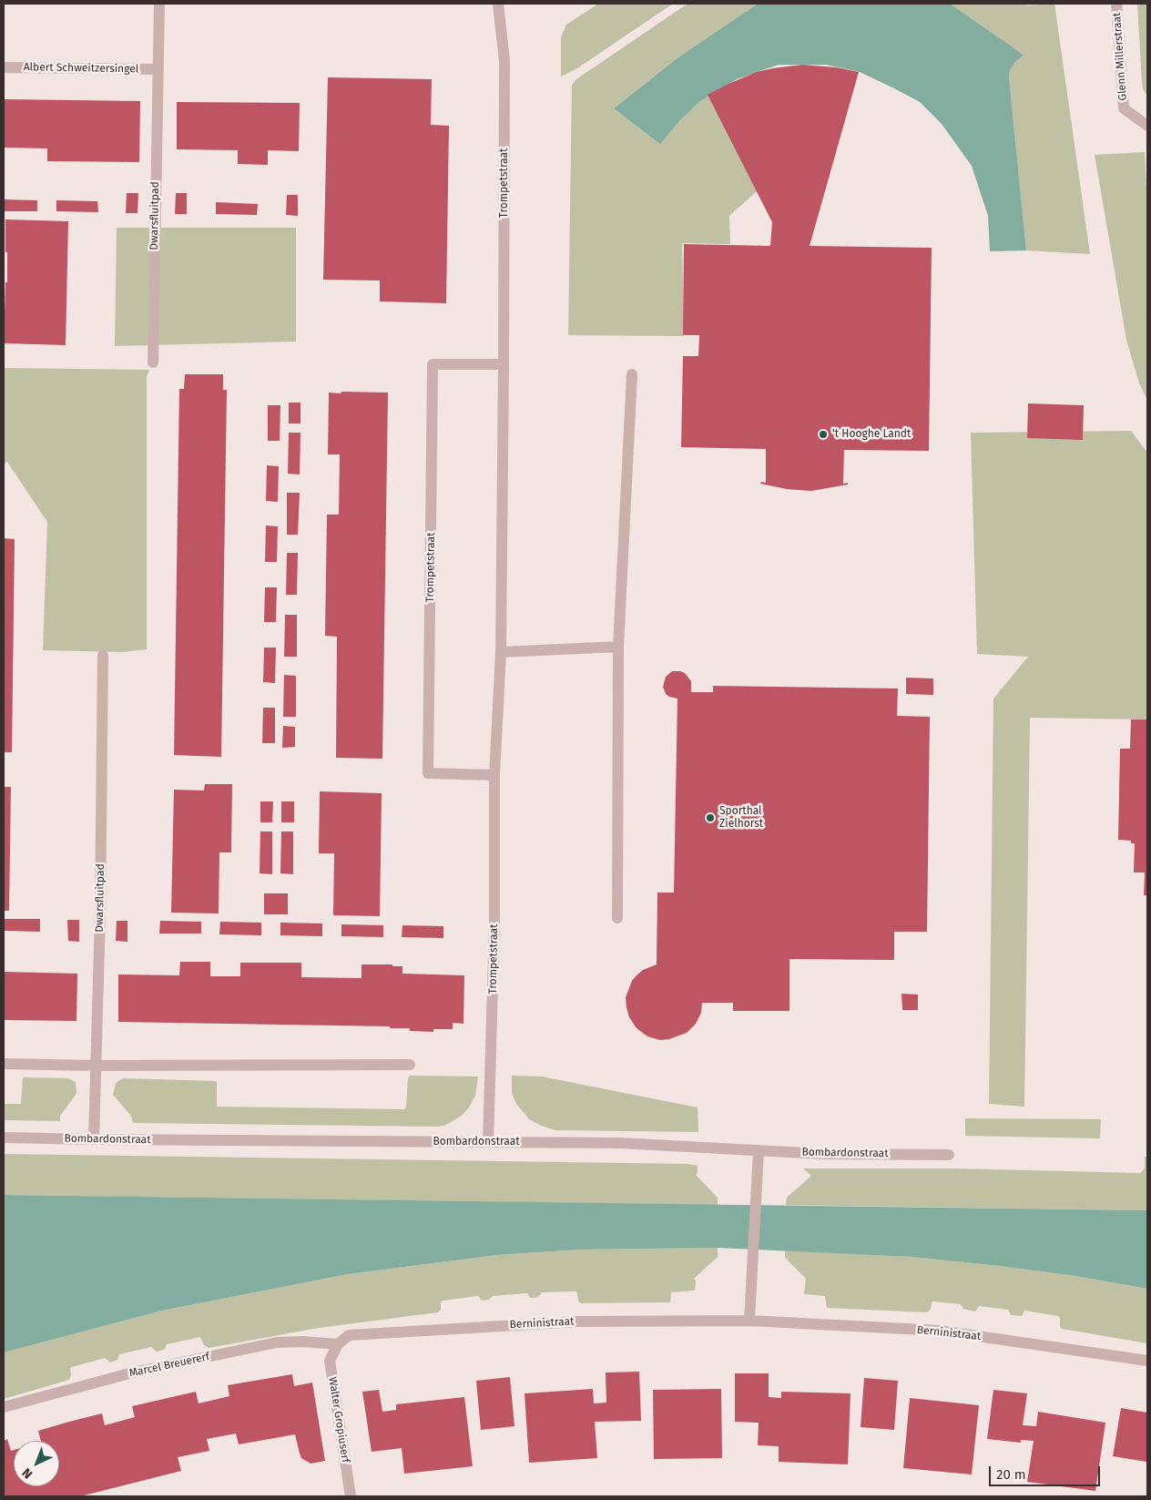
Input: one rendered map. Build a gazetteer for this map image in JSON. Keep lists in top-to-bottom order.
{
  "streets": {
    "street": [
      "Glenn Millerstraat",
      "Albert Schweitzersingel",
      "Trompetstraat",
      "Dwarsfluitpad",
      "Bombardonstraat",
      "Berninistraat",
      "Marcel Breuererf",
      "Walter Gropiuserf"
    ]
  },
  "crossings": [
    ["Albert Schweitzersingel", "Dwarsfluitpad"],
    ["Trompetstraat", "Bombardonstraat"],
    ["Dwarsfluitpad", "Bombardonstraat"],
    ["Berninistraat", "Marcel Breuererf"],
    ["Berninistraat", "Walter Gropiuserf"],
    ["Marcel Breuererf", "Walter Gropiuserf"]
  ],
  "places": ["'t Hooghe Landt", "Sporthal Zielhorst"],
  "scale_bar": "20 m",
  "north": "bottom left"
}
